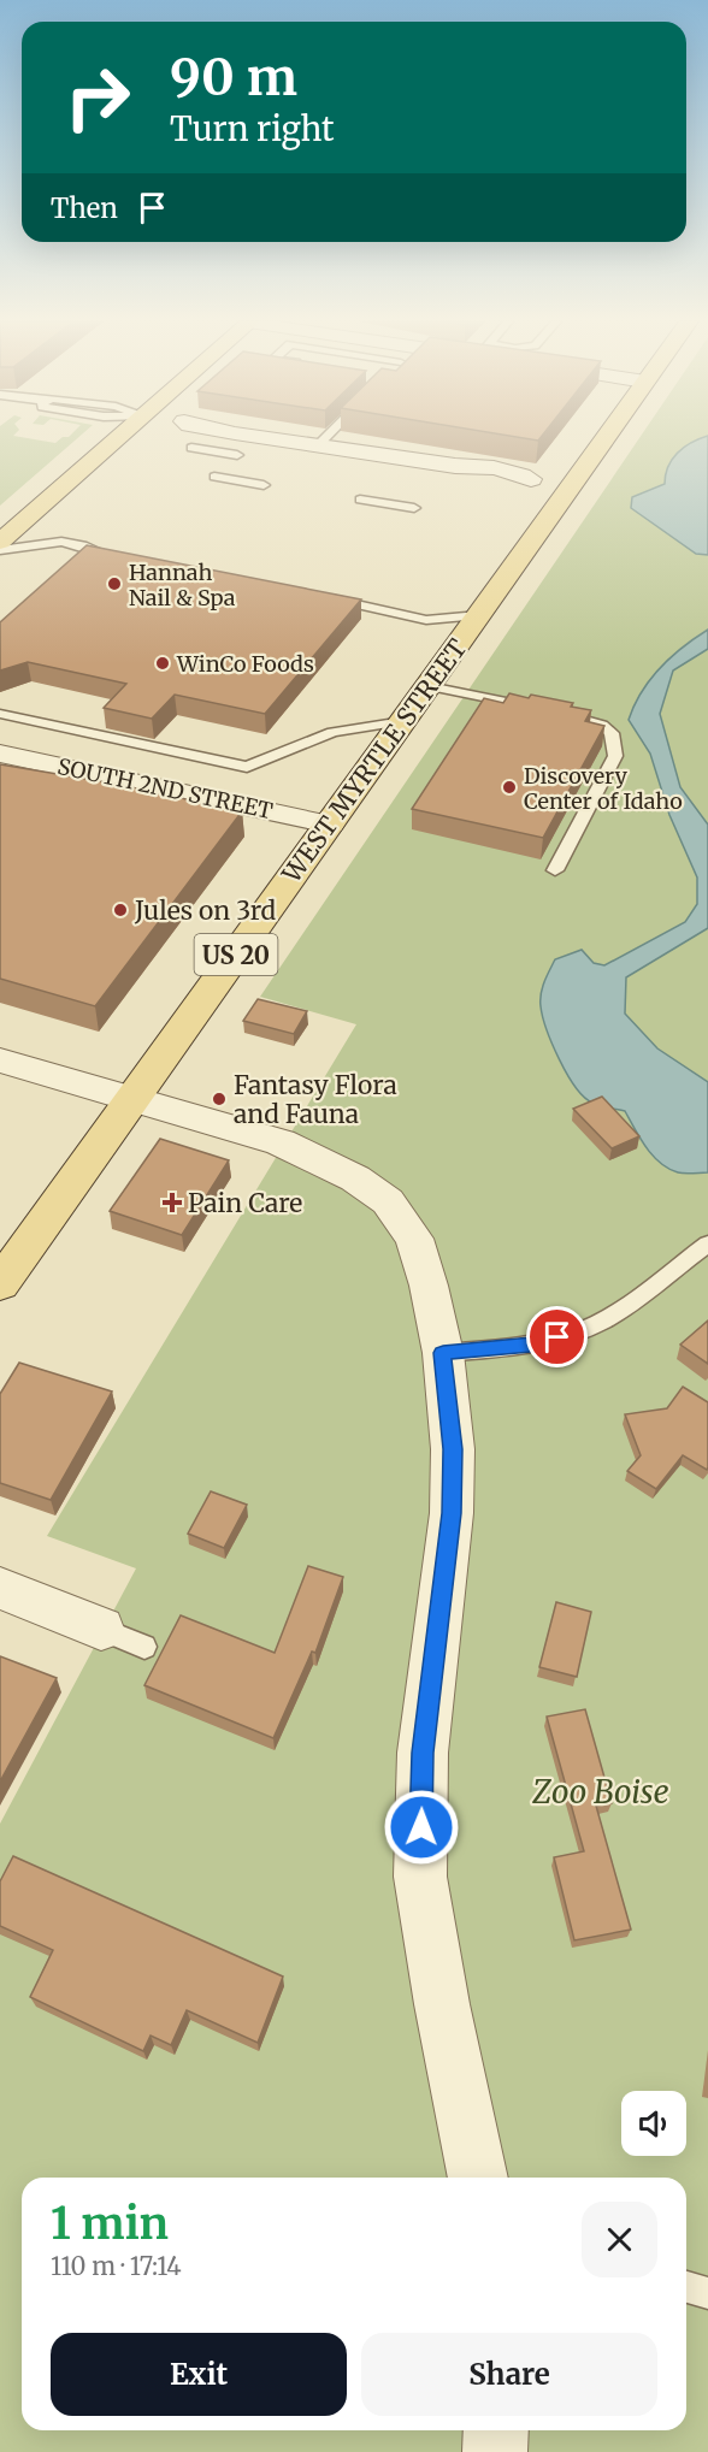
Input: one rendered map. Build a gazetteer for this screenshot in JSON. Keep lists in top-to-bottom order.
{
  "streets": {
    "main road": ["WEST MYRTLE STREET", "US 20"],
    "street": ["SOUTH 2ND STREET"]
  },
  "crossings": [
    ["WEST MYRTLE STREET", "SOUTH 2ND STREET"],
    ["WEST MYRTLE STREET", "US 20"]
  ],
  "parks": ["Zoo Boise"],
  "places": {
    "other": [
      "Hannah Nail & Spa",
      "WinCo Foods",
      "Discovery Center of Idaho",
      "Jules on 3rd",
      "Fantasy Flora and Fauna"
    ],
    "health": ["Pain Care"]
  },
  "page": {
    "turn": ["90 m", "Turn right"],
    "then": "Then",
    "heading": ["1 min", "110 m · 17:14"],
    "buttons": ["Exit", "Share"]
  }
}
